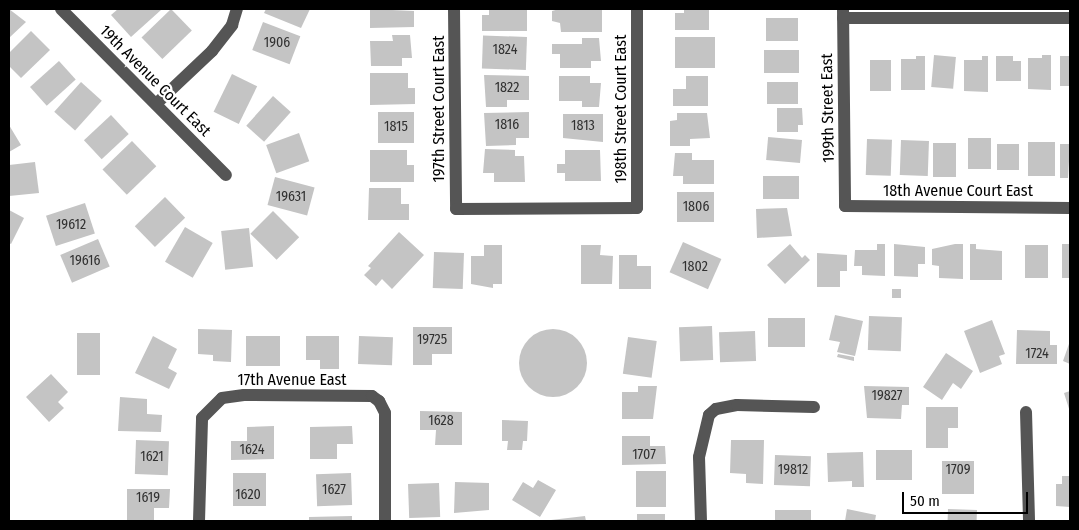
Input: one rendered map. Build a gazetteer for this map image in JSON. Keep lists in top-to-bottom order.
{
  "streets": {
    "street": [
      "19th Avenue Court East",
      "199th Street East",
      "197th Street Court East",
      "198th Street Court East",
      "18th Avenue Court East",
      "17th Avenue East"
    ]
  },
  "crossings": [
    ["199th Street East", "18th Avenue Court East"],
    ["197th Street Court East", "198th Street Court East"]
  ],
  "house_numbers": [
    "1906",
    "1824",
    "1822",
    "1816",
    "1813",
    "1815",
    "19631",
    "1806",
    "19612",
    "19616",
    "1802",
    "19725",
    "1724",
    "19827",
    "1628",
    "1624",
    "1707",
    "1621",
    "19812",
    "1709",
    "1627",
    "1620",
    "1619"
  ],
  "scale_bar": "50 m"
}
